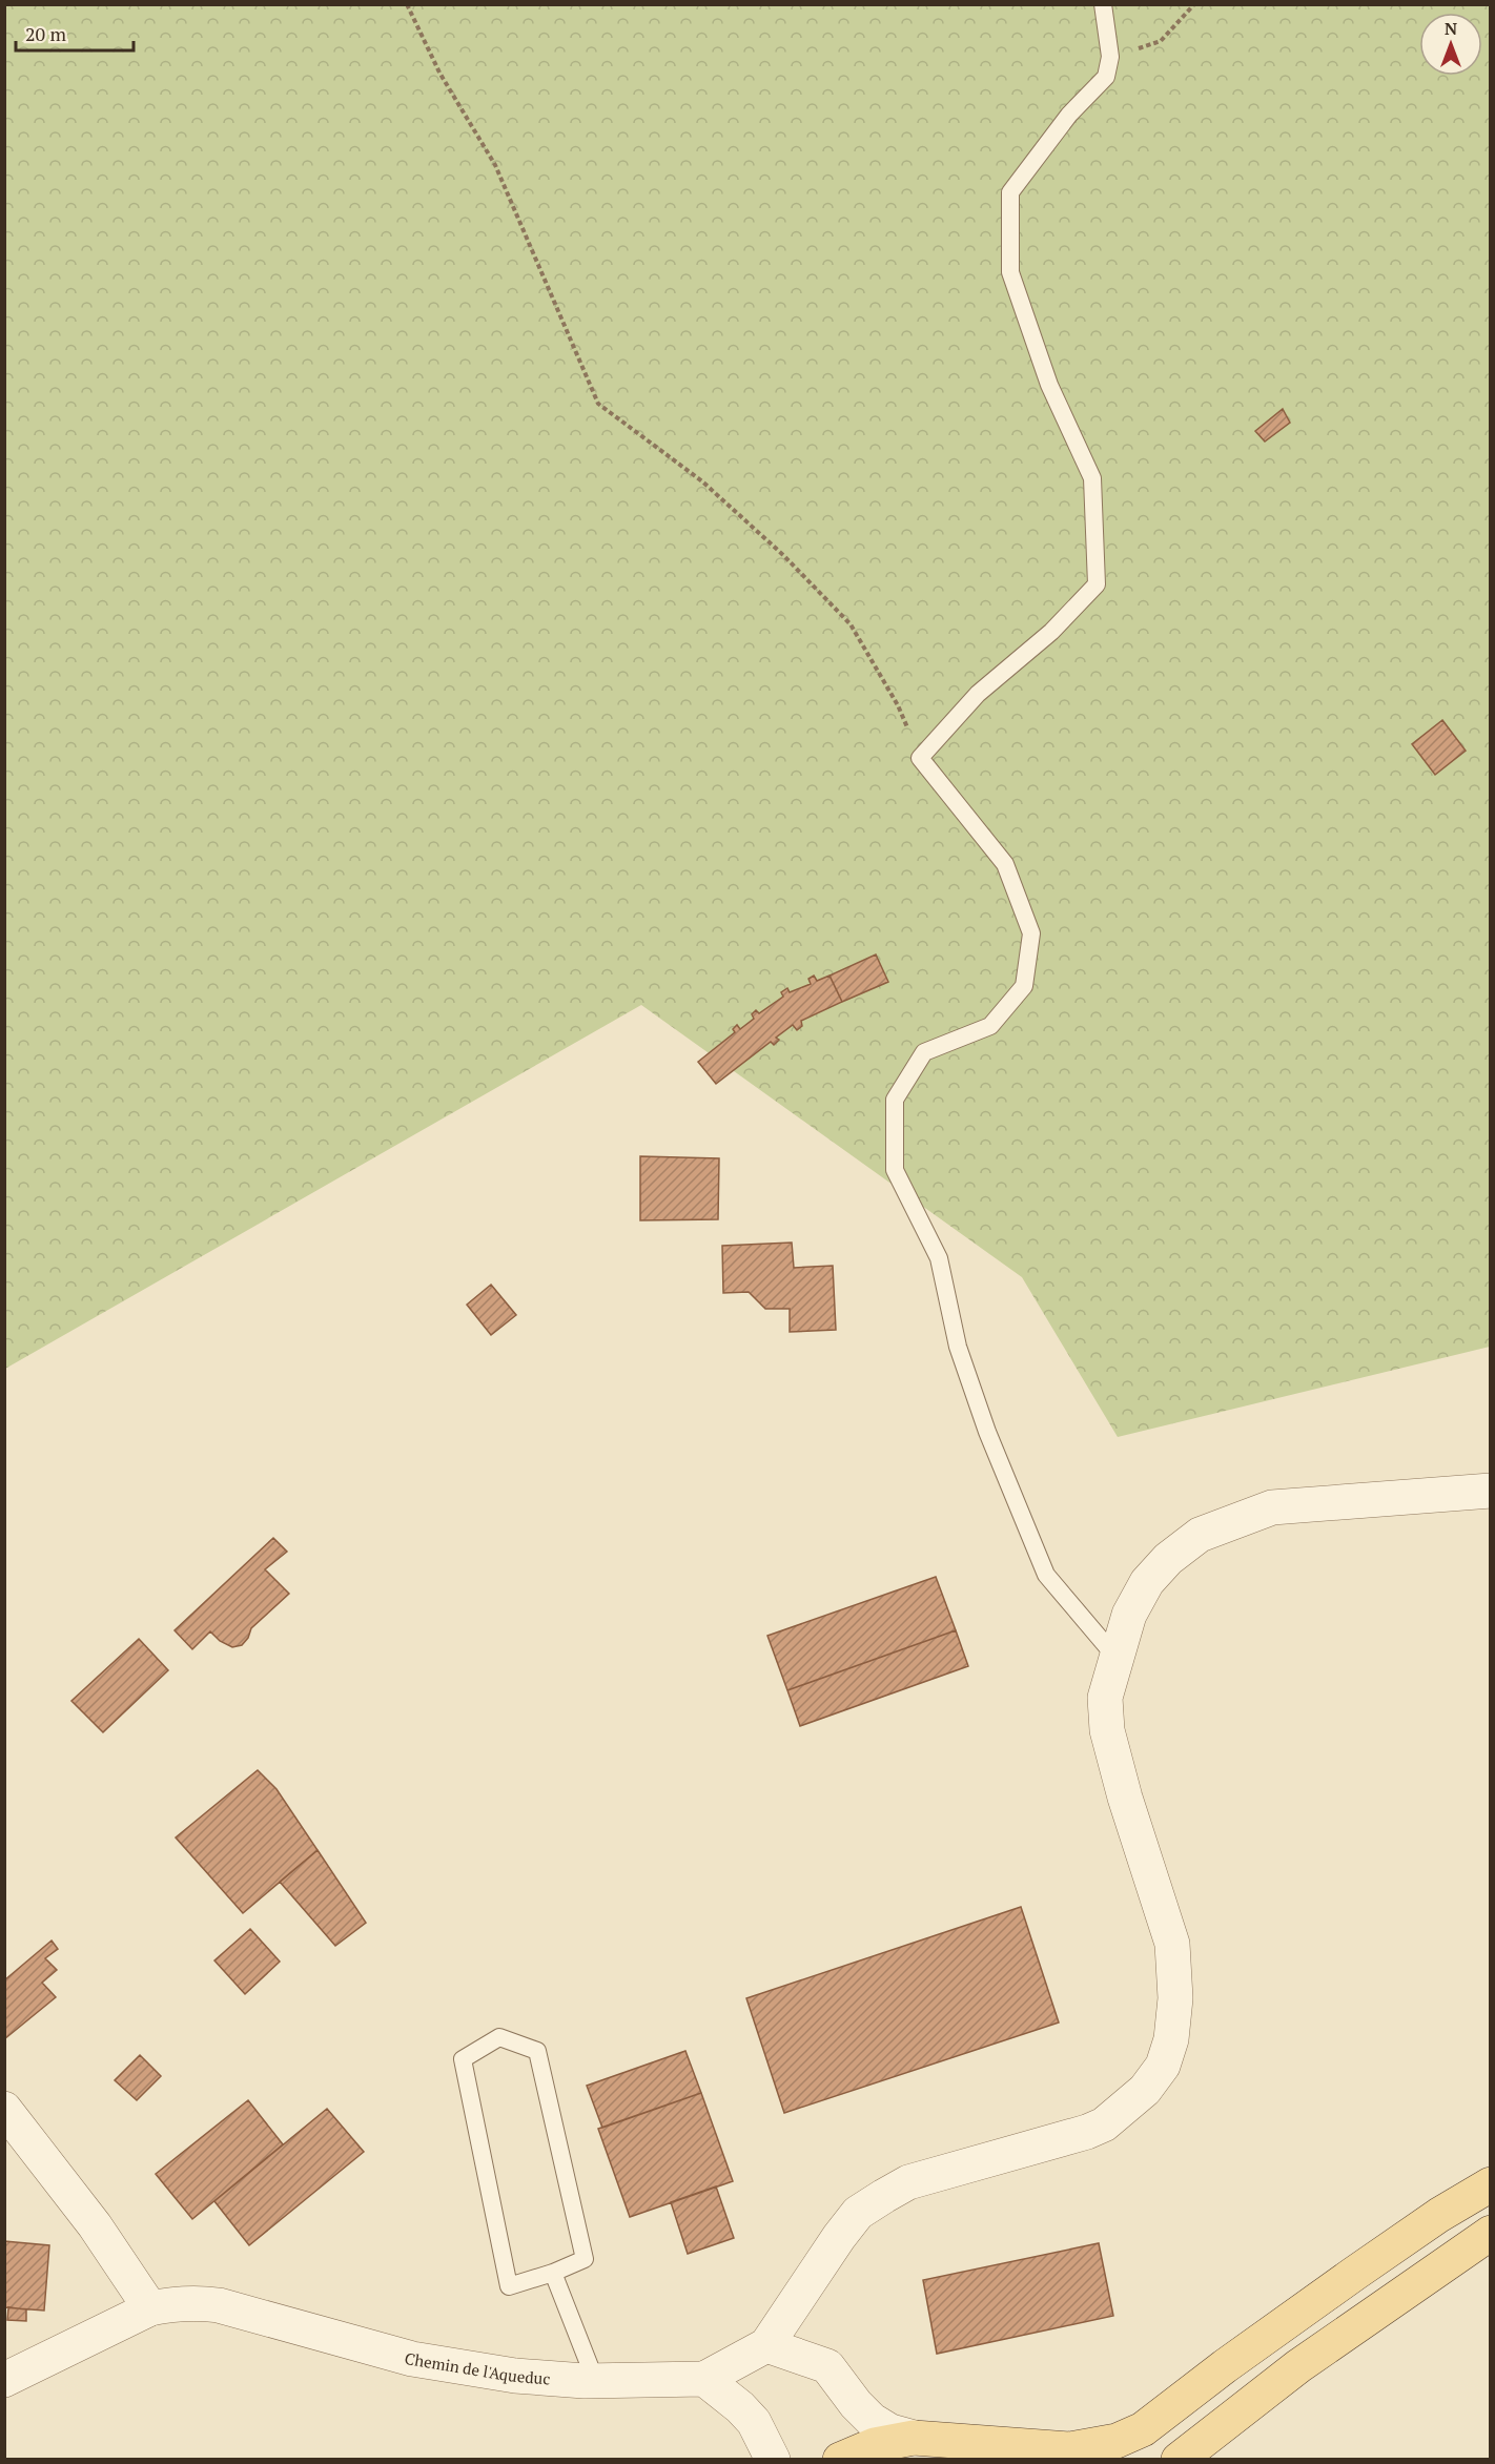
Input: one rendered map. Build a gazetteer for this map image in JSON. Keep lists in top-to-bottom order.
{
  "streets": {
    "street": ["Chemin de l'Aqueduc"]
  },
  "scale_bar": "20 m",
  "north": "top"
}
